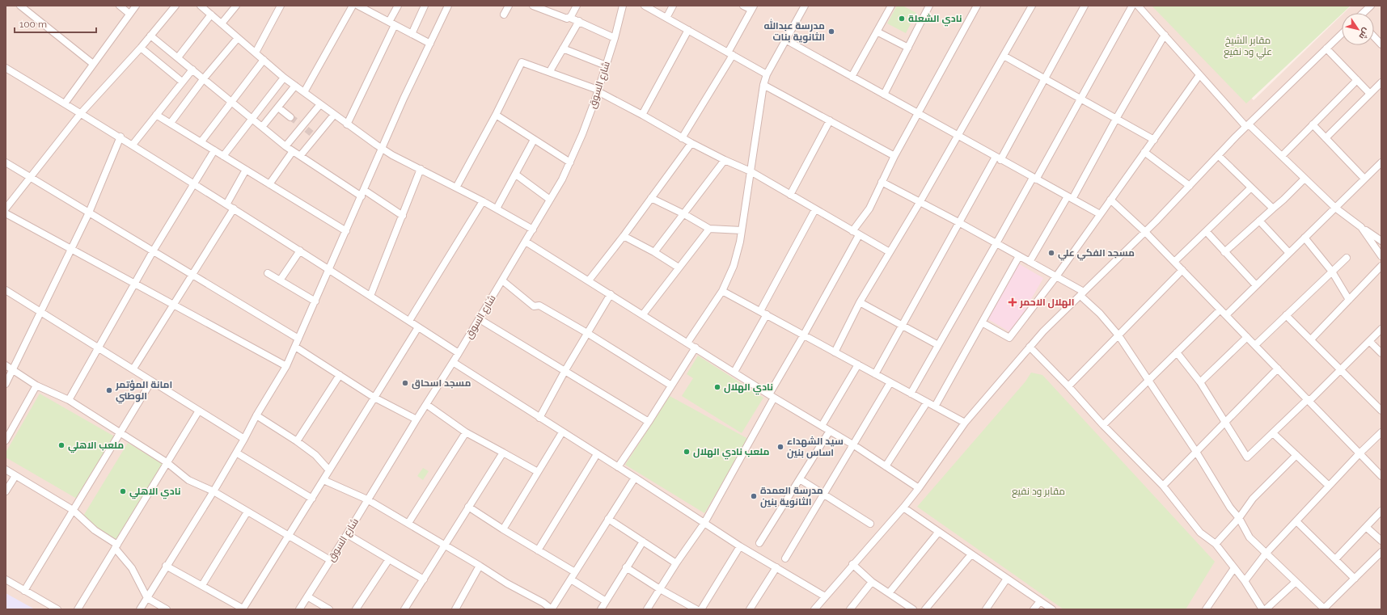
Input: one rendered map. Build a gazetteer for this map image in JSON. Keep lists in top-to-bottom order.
{
  "streets": {
    "street": ["شارع السوق"]
  },
  "parks": ["مقابر الشيخ علي ود نفيع", "مقابر ود نفيع"],
  "places": {
    "other": [
      "نادي الشعلة",
      "مدرسة عبدالله الثانوية بنات",
      "مسجد الفكي علي",
      "مسجد اسحاق",
      "نادي الهلال",
      "امانة المؤتمر الوطني",
      "ملعب الاهلي",
      "سيد الشهداء اساس بنين",
      "ملعب نادي الهلال",
      "نادي الاهلي",
      "مدرسة العمدة الثانوية بنين"
    ],
    "health": ["الهلال الاحمر"]
  },
  "scale_bar": "100 m",
  "north": "bottom right"
}
